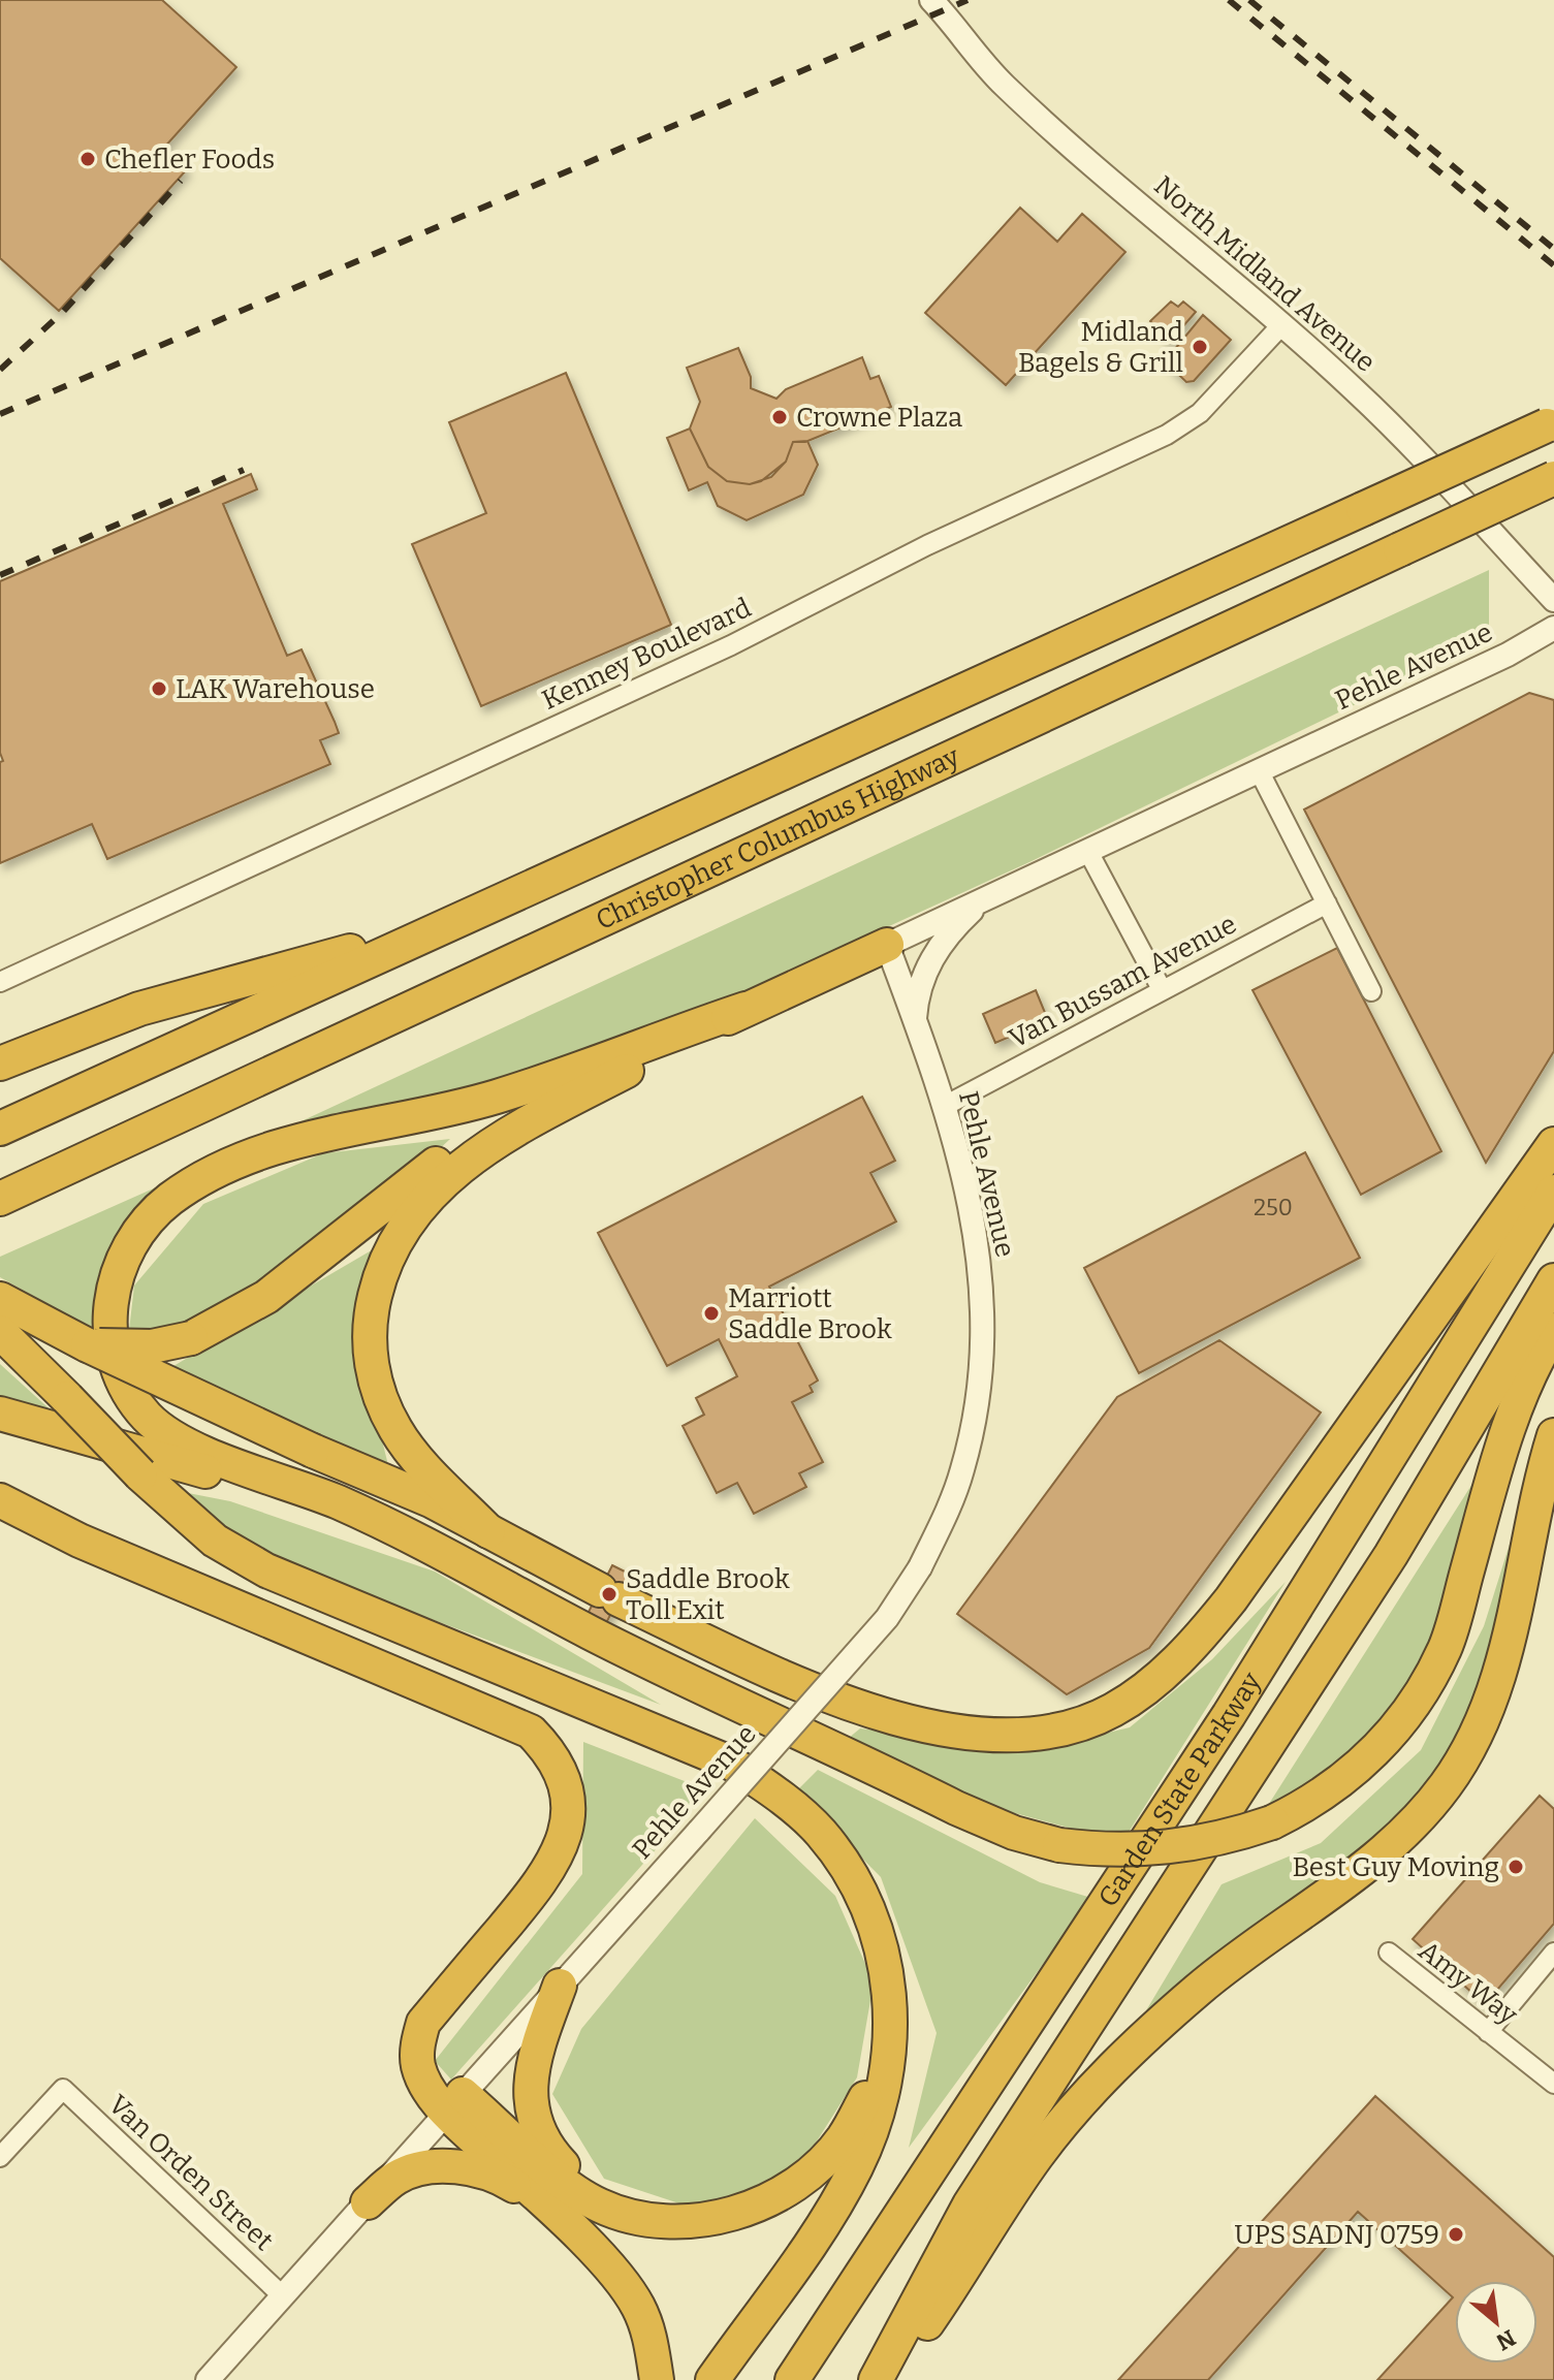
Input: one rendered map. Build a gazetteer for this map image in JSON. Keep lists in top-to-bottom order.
{
  "streets": {
    "highway": ["Christopher Columbus Highway", "Garden State Parkway"],
    "street": [
      "North Midland Avenue",
      "Kenney Boulevard",
      "Pehle Avenue",
      "Van Bussam Avenue",
      "Amy Way",
      "Van Orden Street"
    ]
  },
  "crossings": [
    ["North Midland Avenue", "Kenney Boulevard"],
    ["Pehle Avenue", "Van Bussam Avenue"],
    ["Pehle Avenue", "Van Orden Street"]
  ],
  "places": [
    "Chefler Foods",
    "Midland Bagels & Grill",
    "Crowne Plaza",
    "LAK Warehouse",
    "Marriott Saddle Brook",
    "Saddle Brook Toll Exit",
    "Best Guy Moving",
    "UPS SADNJ 0759"
  ],
  "house_numbers": ["250"],
  "north": "bottom right"
}
